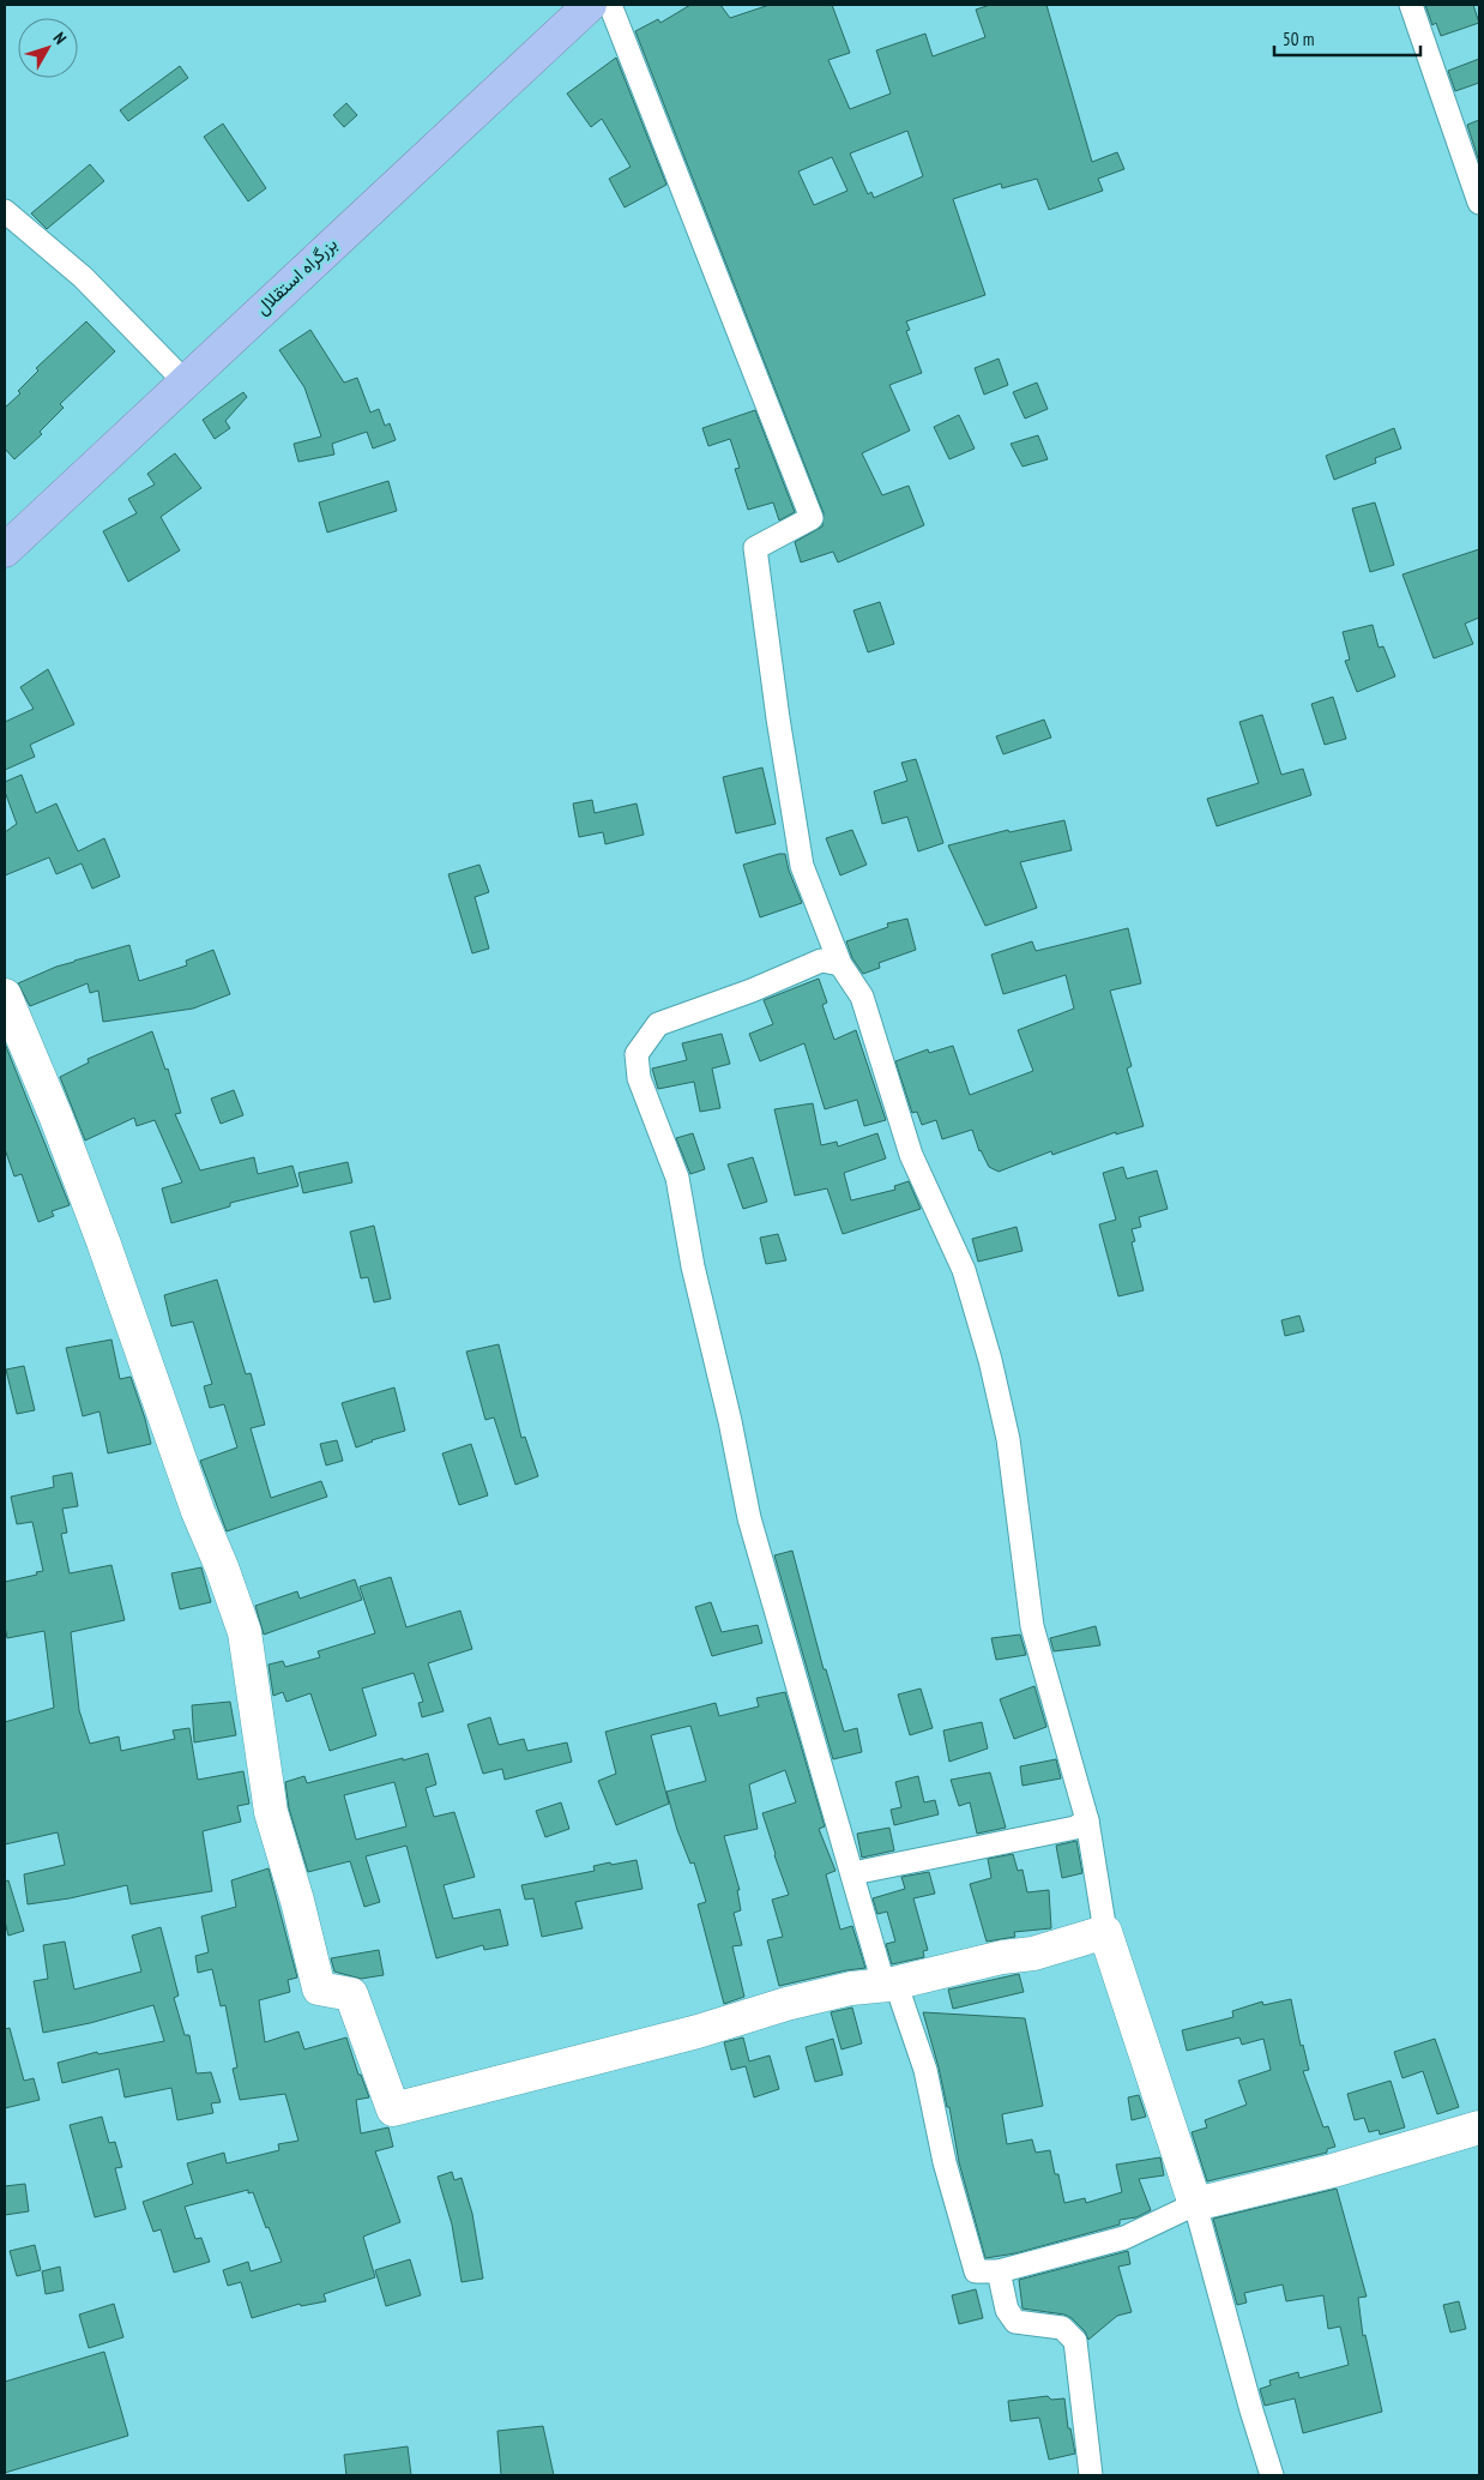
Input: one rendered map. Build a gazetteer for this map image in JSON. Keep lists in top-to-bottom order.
{
  "streets": {
    "highway": ["بزرگراه استقلال"]
  },
  "scale_bar": "50 m",
  "north": "top right"
}
